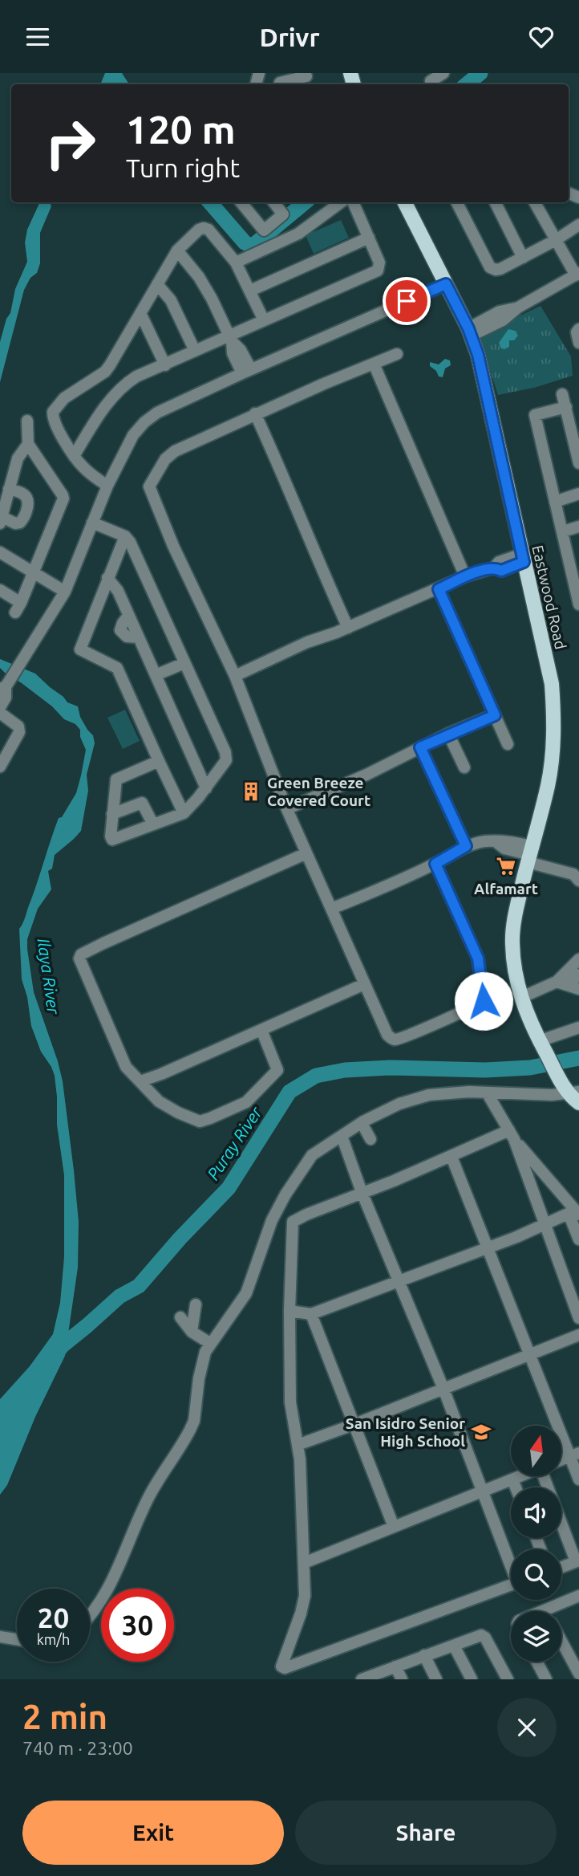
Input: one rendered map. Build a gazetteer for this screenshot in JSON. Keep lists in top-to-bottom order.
{
  "streets": {
    "main road": ["Eastwood Road"]
  },
  "water": ["Ilaya River", "Puray River"],
  "places": {
    "building": ["Green Breeze Covered Court"],
    "supermarket": ["Alfamart"],
    "school or university": ["San Isidro Senior High School"]
  },
  "north": "top",
  "page": {
    "header": "Drivr",
    "turn": ["120 m", "Turn right"],
    "speed": "20 km/h",
    "limit": "30",
    "heading": ["2 min", "740 m · 23:00"],
    "buttons": ["Exit", "Share"]
  }
}
